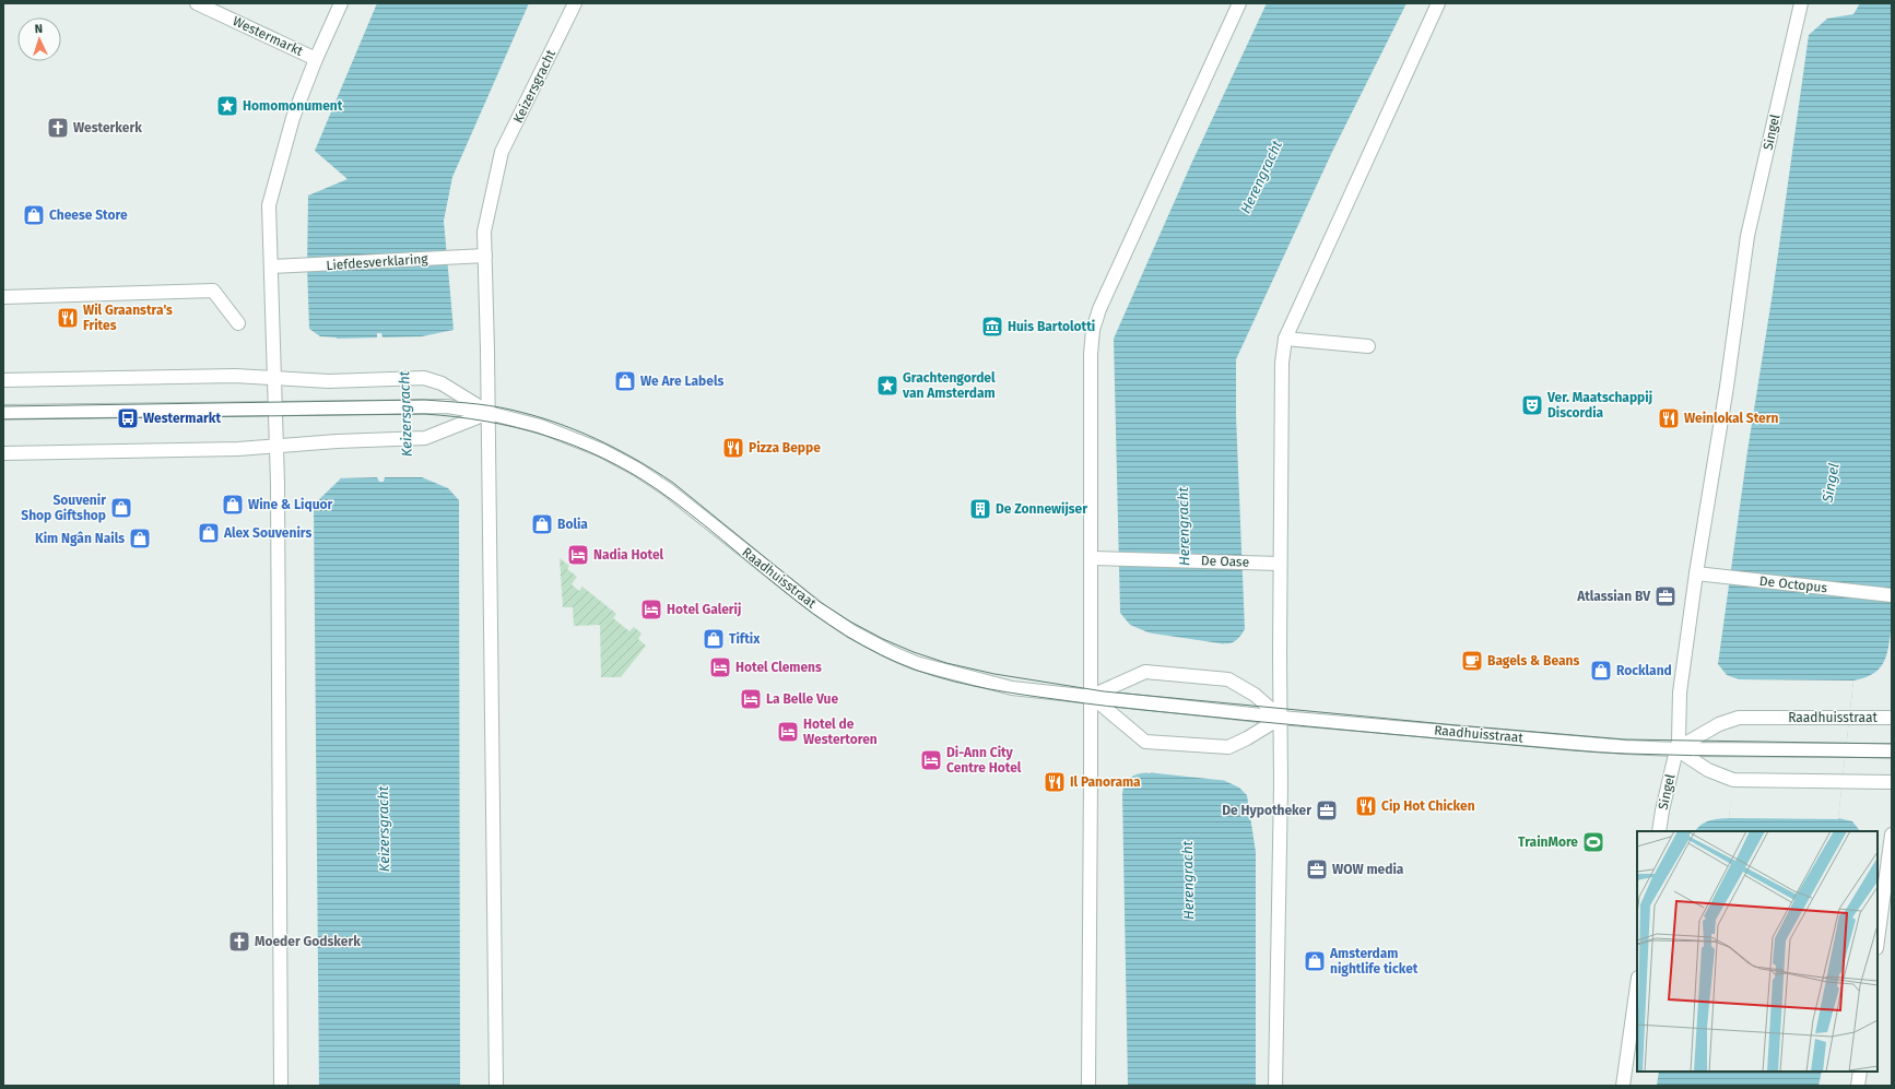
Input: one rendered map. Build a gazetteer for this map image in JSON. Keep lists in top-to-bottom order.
{
  "streets": {
    "street": [
      "Westermarkt",
      "Keizersgracht",
      "Singel",
      "Liefdesverklaring",
      "De Oase",
      "Raadhuisstraat",
      "De Octopus"
    ]
  },
  "crossings": [
    ["Keizersgracht", "Liefdesverklaring"],
    ["Keizersgracht", "Raadhuisstraat"],
    ["Singel", "Raadhuisstraat"],
    ["Singel", "De Octopus"]
  ],
  "water": ["Herengracht", "Keizersgracht", "Singel"],
  "places": {
    "place": ["Homomonument", "Grachtengordel van Amsterdam"],
    "church": ["Westerkerk", "Moeder Godskerk"],
    "shop": [
      "Cheese Store",
      "We Are Labels",
      "Wine & Liquor",
      "Souvenir Shop Giftshop",
      "Bolia",
      "Alex Souvenirs",
      "Kim Ngân Nails",
      "Tiftix",
      "Rockland",
      "Amsterdam nightlife ticket"
    ],
    "restaurant": [
      "Wil Graanstra's Frites",
      "Weinlokal Stern",
      "Pizza Beppe",
      "Il Panorama",
      "Cip Hot Chicken"
    ],
    "museum": ["Huis Bartolotti"],
    "theatre": ["Ver. Maatschappij Discordia"],
    "bus stop": ["Westermarkt"],
    "building": ["De Zonnewijser"],
    "hotel": [
      "Nadia Hotel",
      "Hotel Galerij",
      "Hotel Clemens",
      "La Belle Vue",
      "Hotel de Westertoren",
      "Di-Ann City Centre Hotel"
    ],
    "office": ["Atlassian BV", "De Hypotheker", "WOW media"],
    "cafe": ["Bagels & Beans"],
    "sports": ["TrainMore"]
  },
  "north": "top"
}
